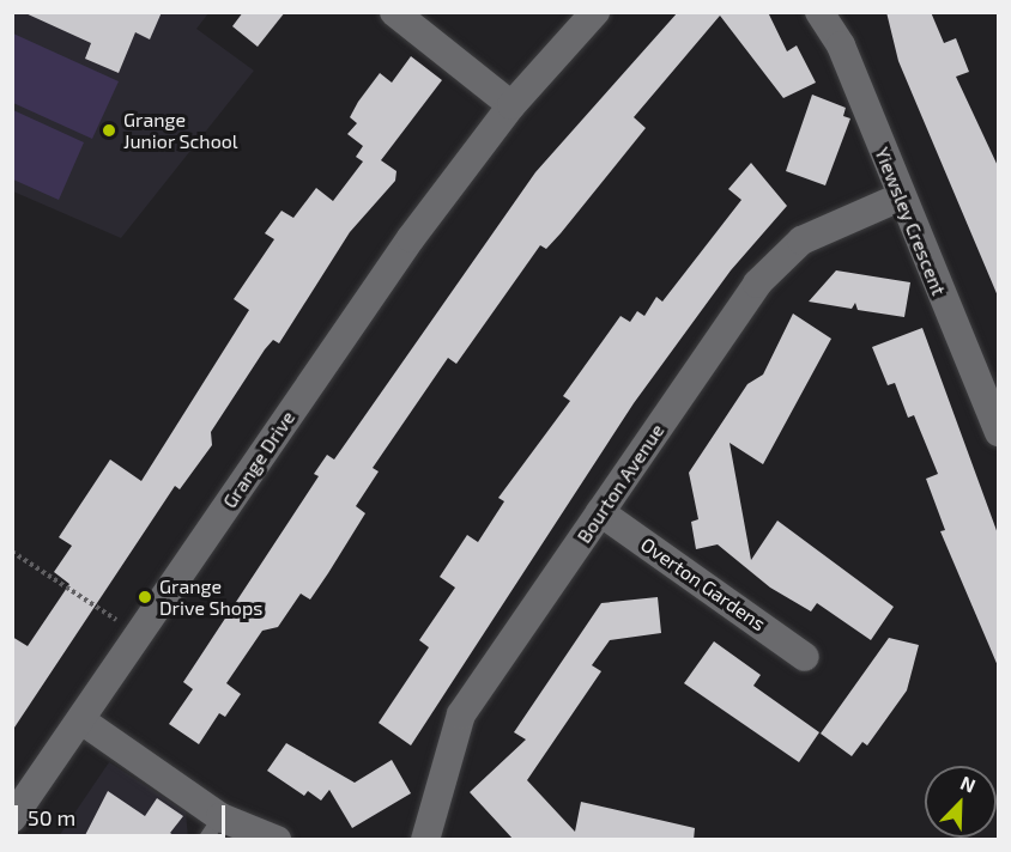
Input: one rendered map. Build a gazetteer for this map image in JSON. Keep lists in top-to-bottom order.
{
  "streets": {
    "street": [
      "Yiewsley Crescent",
      "Grange Drive",
      "Bourton Avenue",
      "Overton Gardens"
    ]
  },
  "crossings": [
    ["Yiewsley Crescent", "Bourton Avenue"],
    ["Bourton Avenue", "Overton Gardens"]
  ],
  "places": ["Grange Junior School", "Grange Drive Shops"],
  "scale_bar": "50 m",
  "north": "top right"
}
